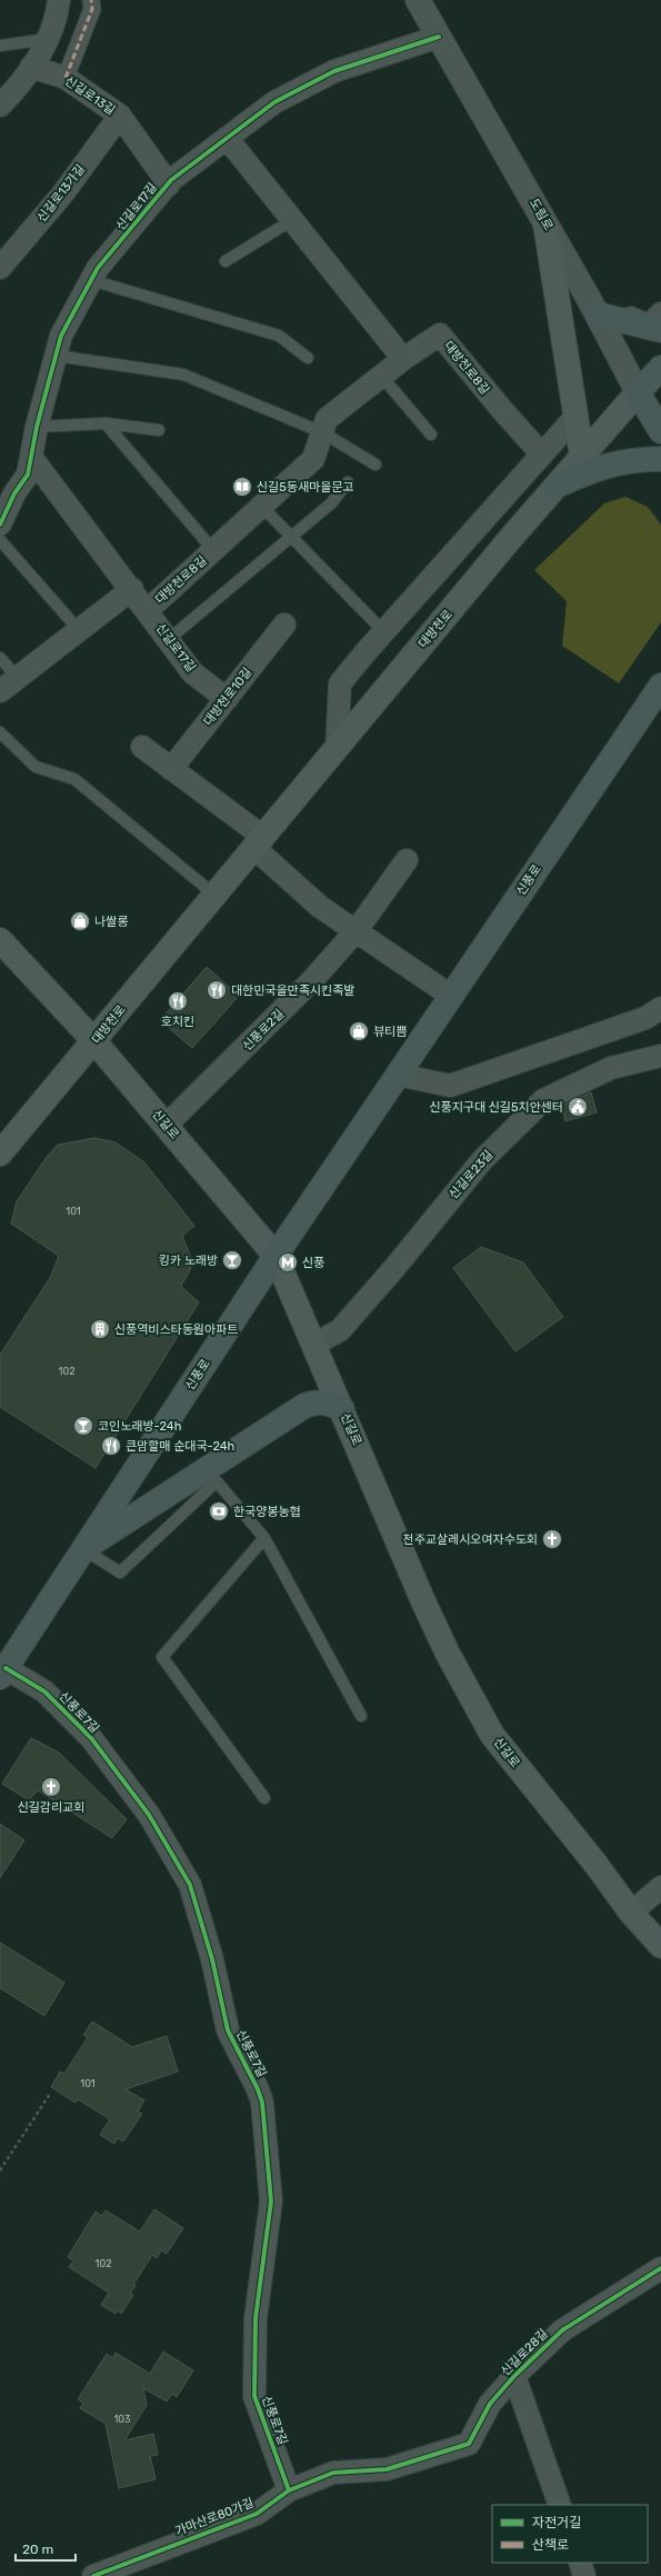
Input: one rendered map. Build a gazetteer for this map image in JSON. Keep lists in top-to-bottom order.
{
  "streets": {
    "main road": [
      "도림로",
      "대방천로",
      "신풍로",
      "신길로"
    ],
    "street": [
      "신길로13길",
      "신길로13가길",
      "신길로17길",
      "대방천로8길",
      "대방천로10길",
      "신풍로2길",
      "신길로23길",
      "신풍로7길",
      "신길로28길",
      "가마산로80가길"
    ]
  },
  "crossings": [
    ["신길로13길", "신길로13가길"],
    ["신길로13길", "신길로17길"],
    ["신길로17길", "도림로"],
    ["신길로17길", "대방천로8길"],
    ["신길로17길", "대방천로10길"],
    ["도림로", "대방천로"],
    ["대방천로", "신길로"],
    ["신풍로", "신길로"],
    ["신풍로", "신풍로7길"],
    ["신풍로2길", "신길로"],
    ["신길로", "신길로23길"],
    ["신풍로7길", "신길로28길"],
    ["신풍로7길", "가마산로80가길"],
    ["신길로28길", "가마산로80가길"]
  ],
  "places": {
    "library": ["신길5동새마을문고"],
    "shop": ["나쌀롱", "뷰티쁨"],
    "restaurant": ["대한민국을만족시킨족발", "호치킨", "큰맘할매 순대국-24h"],
    "public building": ["신풍지구대 신길5치안센터"],
    "bar": ["킹카 노래방", "코인노래방-24h"],
    "metro station": ["신풍"],
    "building": ["신풍역비스타동원아파트"],
    "bank": ["한국양봉농협"],
    "church": ["천주교살레시오여자수도회", "신길감리교회"]
  },
  "house_numbers": [
    "101",
    "102",
    "101",
    "102",
    "103"
  ],
  "legend": ["자전거길", "산책로"],
  "scale_bar": "20 m"
}
